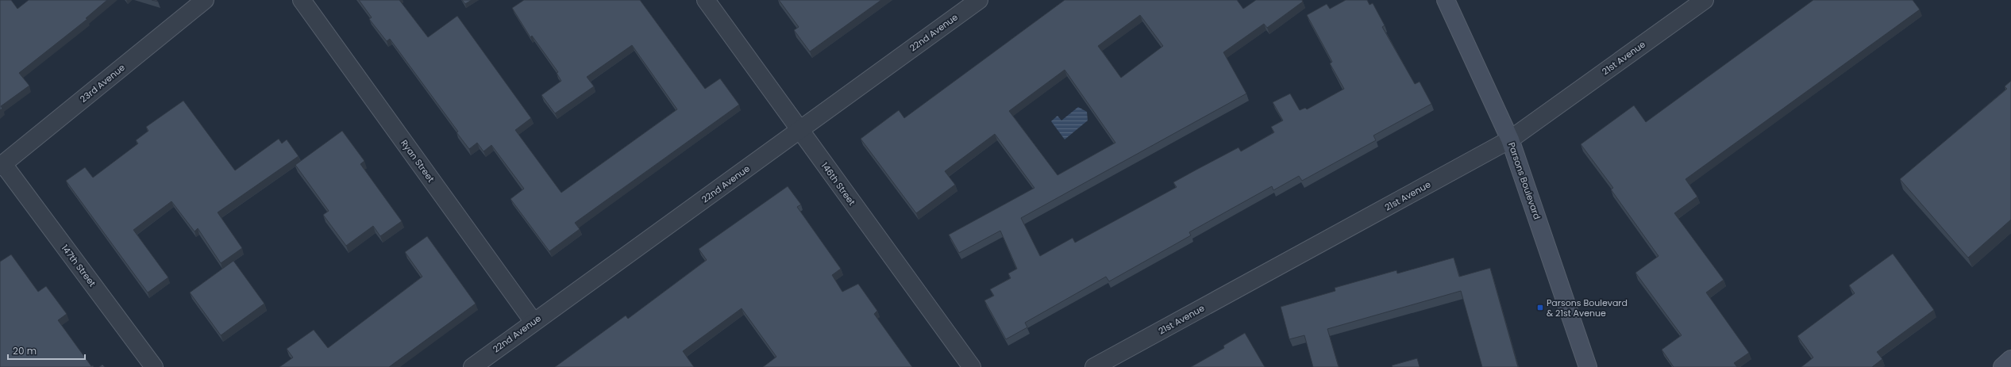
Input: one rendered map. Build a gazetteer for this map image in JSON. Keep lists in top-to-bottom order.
{
  "streets": {
    "street": [
      "22nd Avenue",
      "21st Avenue",
      "23rd Avenue",
      "Ryan Street",
      "Parsons Boulevard",
      "146th Street",
      "147th Street"
    ]
  },
  "crossings": [
    ["22nd Avenue", "Ryan Street"],
    ["22nd Avenue", "146th Street"],
    ["21st Avenue", "Parsons Boulevard"],
    ["23rd Avenue", "147th Street"]
  ],
  "places": {
    "transit": ["Parsons Boulevard & 21st Avenue"]
  },
  "scale_bar": "20 m"
}
